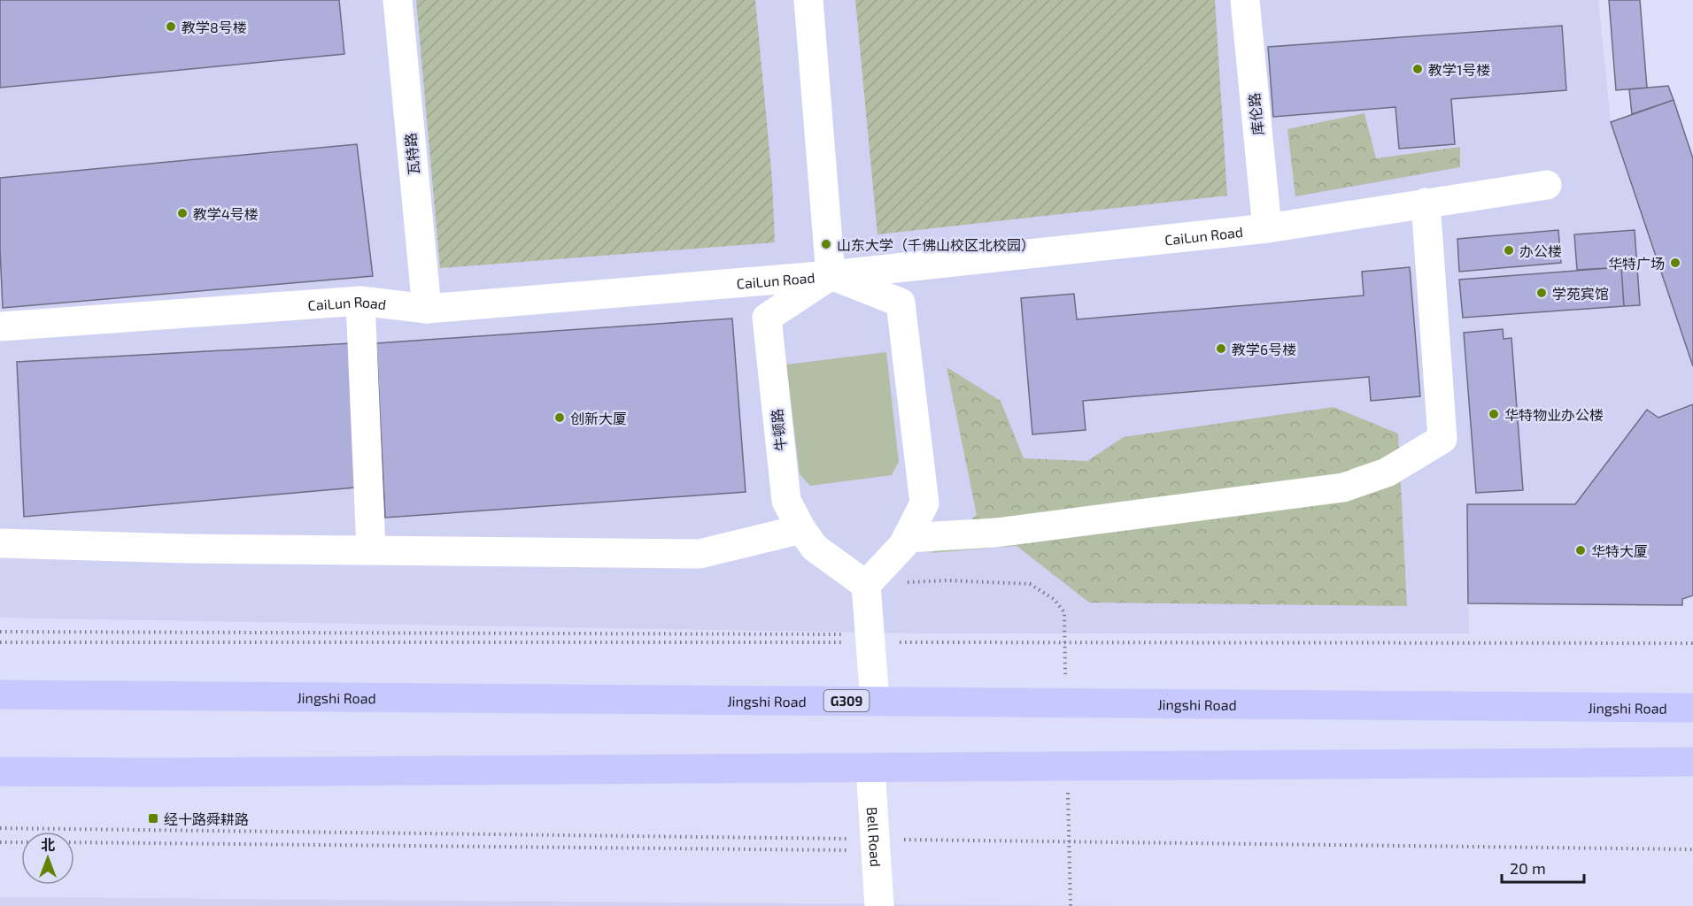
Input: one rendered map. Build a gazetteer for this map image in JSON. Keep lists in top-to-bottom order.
{
  "streets": {
    "highway": ["Jingshi Road", "G309"],
    "street": [
      "库伦路",
      "瓦特路",
      "CaiLun Road",
      "牛顿路",
      "Bell Road"
    ]
  },
  "crossings": [
    ["库伦路", "CaiLun Road"],
    ["瓦特路", "CaiLun Road"],
    ["CaiLun Road", "牛顿路"]
  ],
  "places": {
    "other": [
      "教学8号楼",
      "教学1号楼",
      "教学4号楼",
      "山东大学（千佛山校区北校园）",
      "办公楼",
      "华特广场",
      "学苑宾馆",
      "教学6号楼",
      "华特物业办公楼",
      "创新大厦",
      "华特大厦"
    ],
    "transit": ["经十路舜耕路"]
  },
  "scale_bar": "20 m",
  "north": "top"
}
